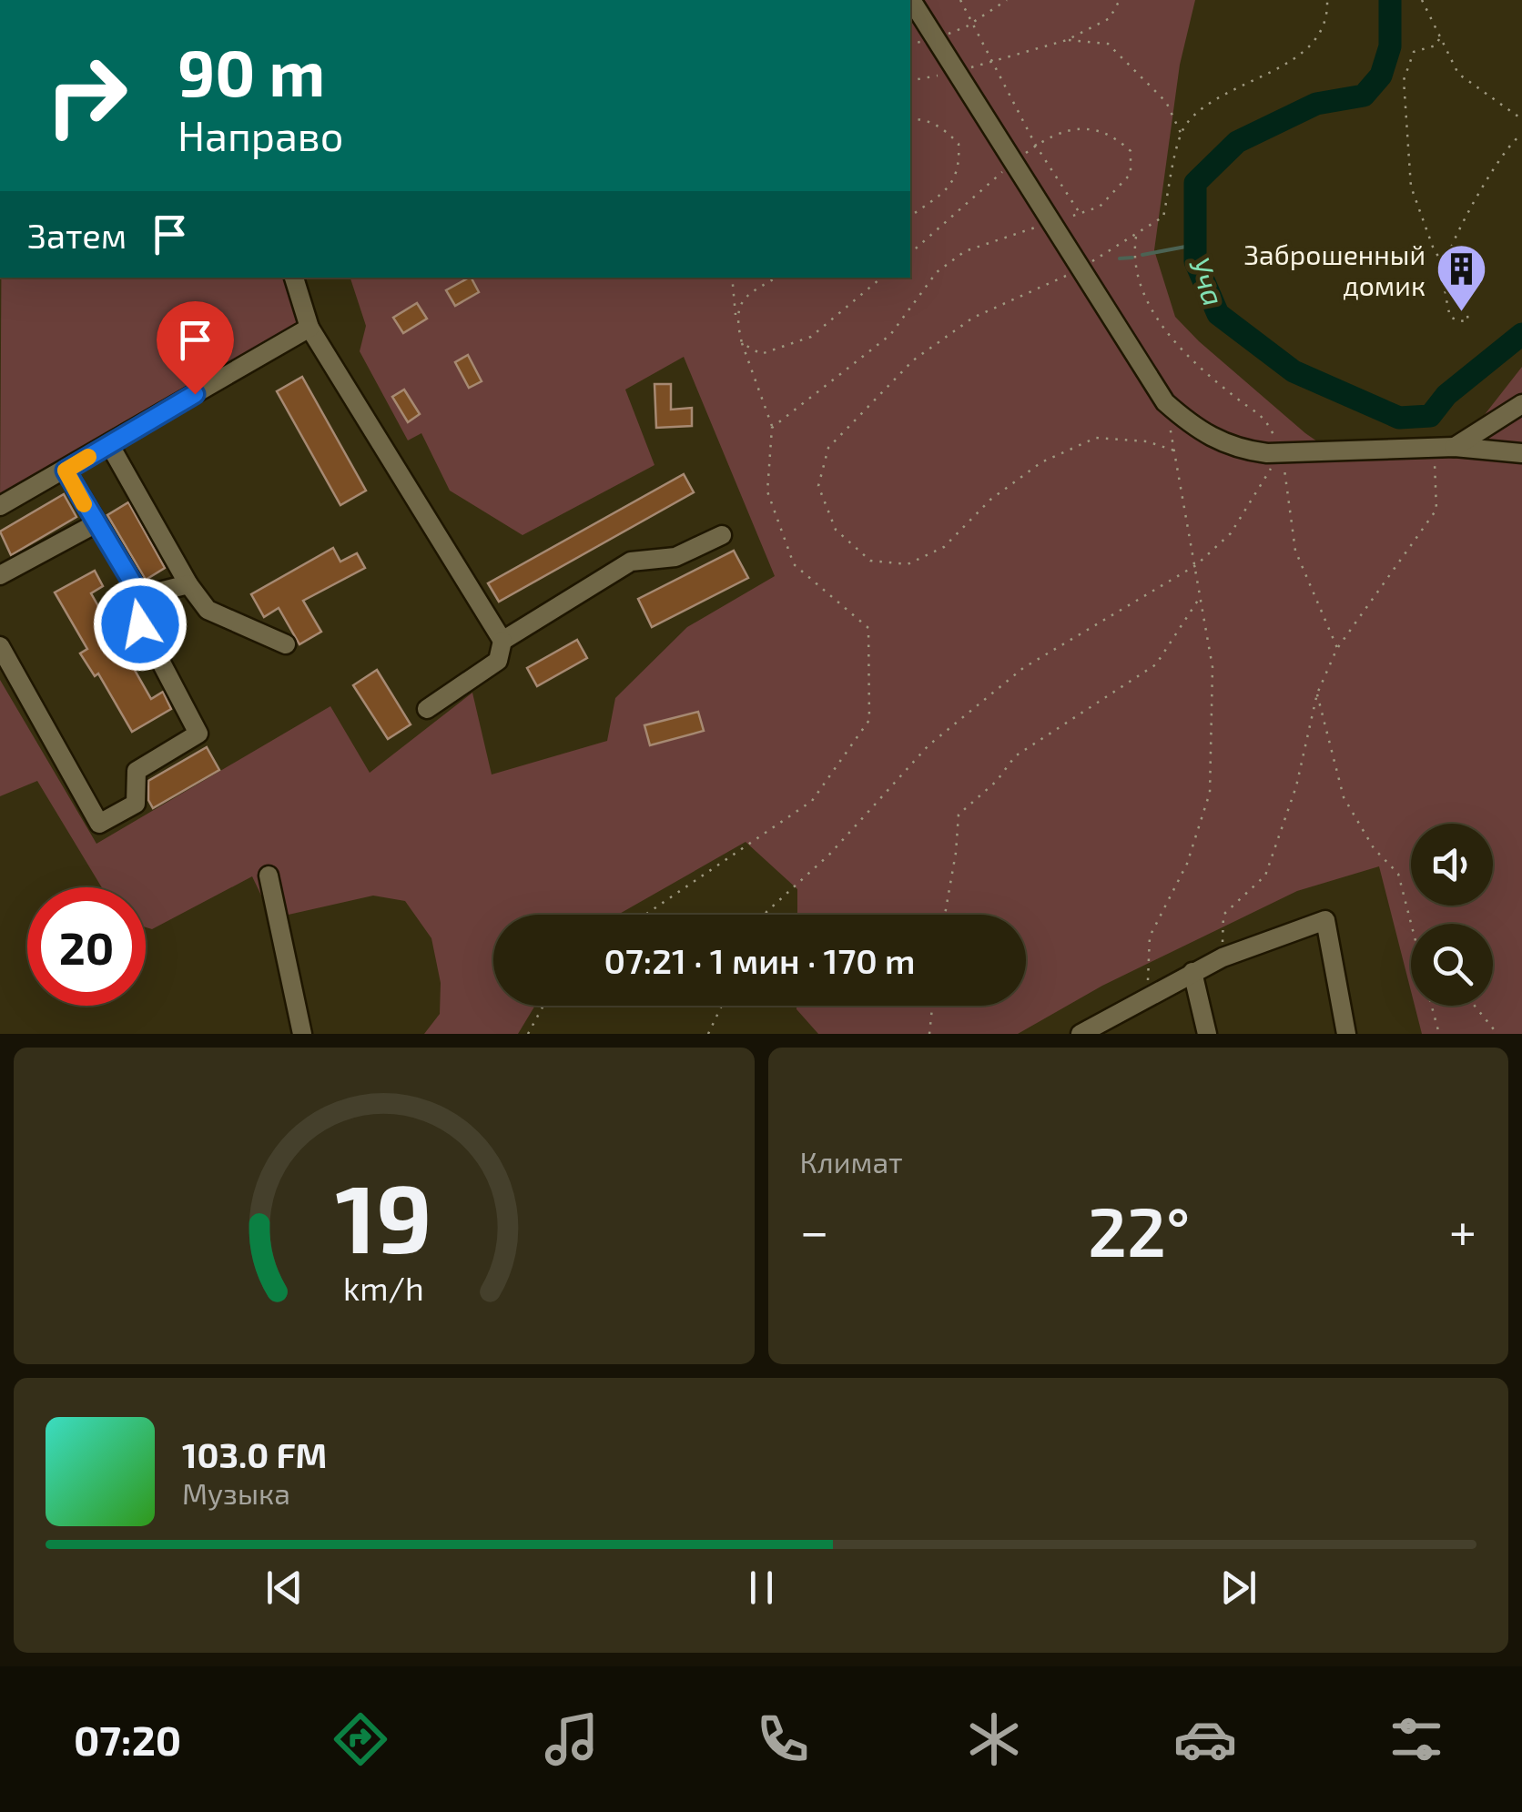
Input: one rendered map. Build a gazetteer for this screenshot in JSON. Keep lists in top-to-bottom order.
{
  "water": ["Уча"],
  "places": {
    "building": ["Заброшенный домик"]
  },
  "page": {
    "turn": ["90 m", "Направо"],
    "then": "Затем",
    "limit": "20",
    "trip": "07:21 · 1 мин · 170 m",
    "tile": "Климат",
    "heat": ["−", "22°", "+"],
    "song": ["103.0 FM", "Музыка"],
    "tabs": "07:20",
    "gauge": ["19", "km/h"]
  }
}
